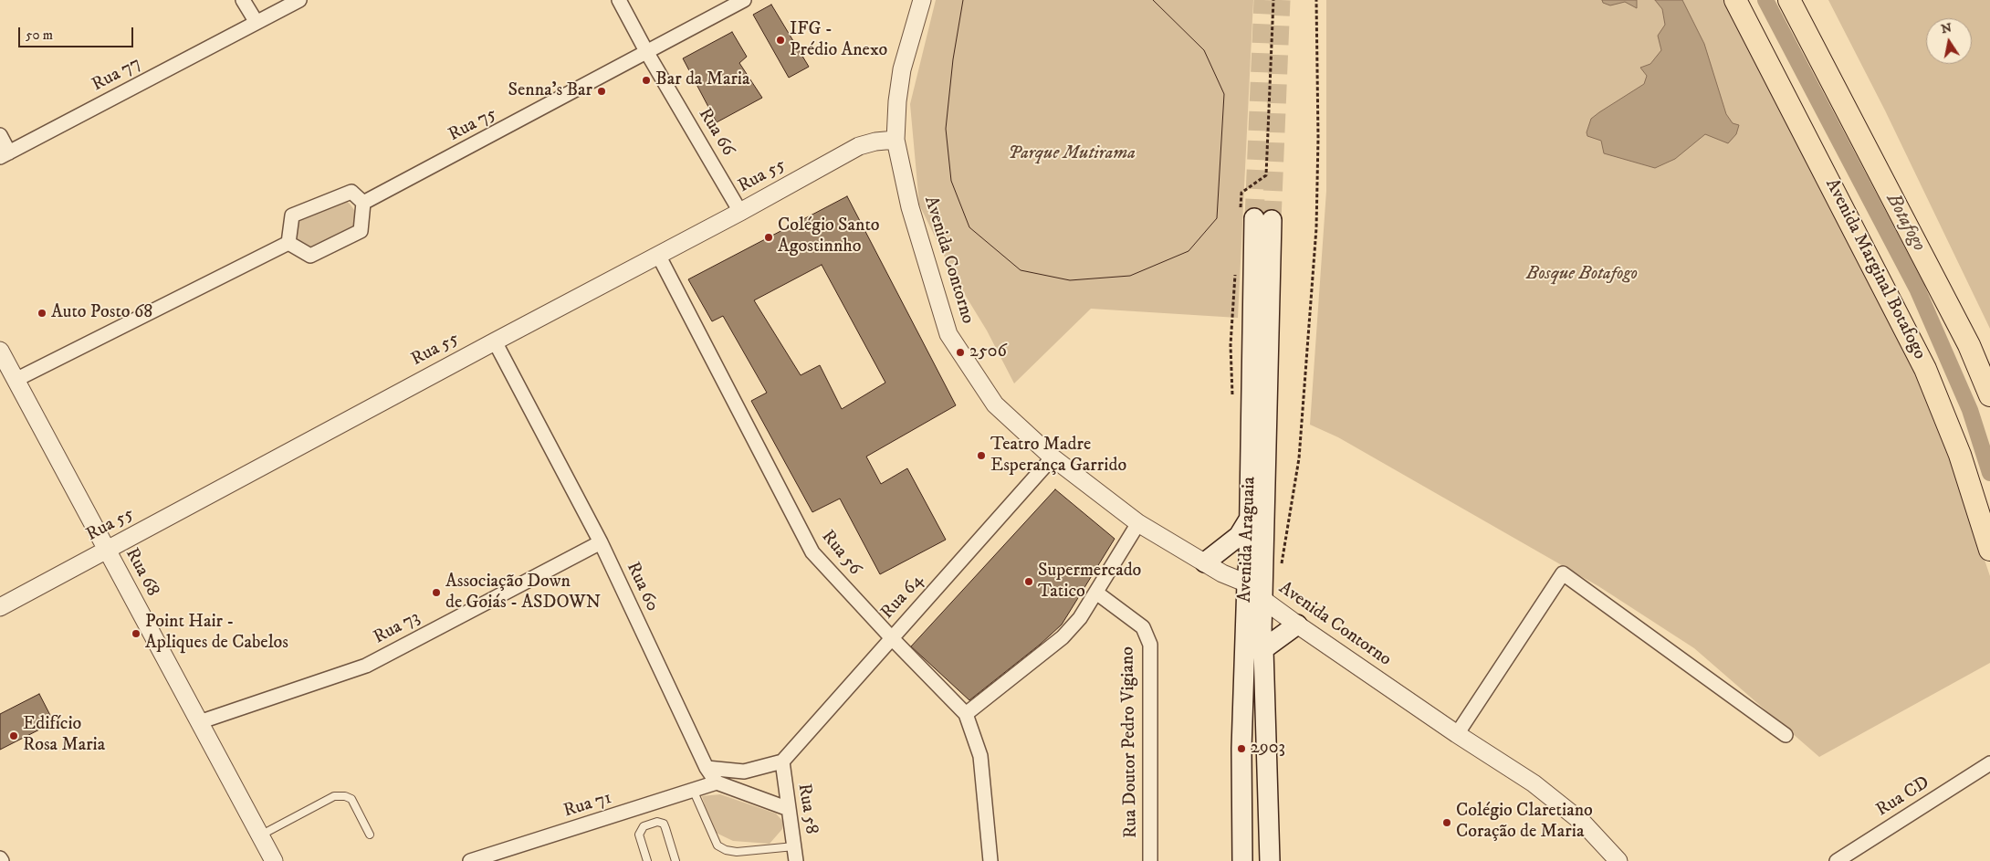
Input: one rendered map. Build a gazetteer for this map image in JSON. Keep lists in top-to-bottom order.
{
  "streets": {
    "main road": ["Avenida Marginal Botafogo", "Avenida Araguaia"],
    "street": [
      "Rua 77",
      "Rua 75",
      "Rua 66",
      "Rua 55",
      "Avenida Contorno",
      "Rua 56",
      "Rua 68",
      "Rua 60",
      "Rua 64",
      "Rua 73",
      "Rua Doutor Pedro Vigiano",
      "Rua CD",
      "Rua 71",
      "Rua 58"
    ]
  },
  "crossings": [
    ["Rua 75", "Rua 66"],
    ["Rua 66", "Rua 55"],
    ["Rua 55", "Avenida Contorno"],
    ["Rua 55", "Rua 56"],
    ["Rua 55", "Rua 68"],
    ["Rua 55", "Rua 60"],
    ["Avenida Contorno", "Avenida Araguaia"],
    ["Avenida Contorno", "Rua 64"],
    ["Rua 56", "Rua 64"],
    ["Rua 68", "Rua 73"],
    ["Rua 60", "Rua 73"],
    ["Rua 60", "Rua 71"],
    ["Rua 64", "Rua 58"]
  ],
  "water": ["Botafogo"],
  "parks": ["Parque Mutirama", "Bosque Botafogo"],
  "places": [
    "IFG - Prédio Anexo",
    "Bar da Maria",
    "Senna's Bar",
    "Colégio Santo Agostinnho",
    "Auto Posto 68",
    "2506",
    "Teatro Madre Esperança Garrido",
    "Supermercado Tatico",
    "Associação Down de Goiás - ASDOWN",
    "Point Hair - Apliques de Cabelos",
    "Edifício Rosa Maria",
    "2903",
    "Colégio Claretiano Coração de Maria"
  ],
  "scale_bar": "50 m",
  "north": "top"
}
